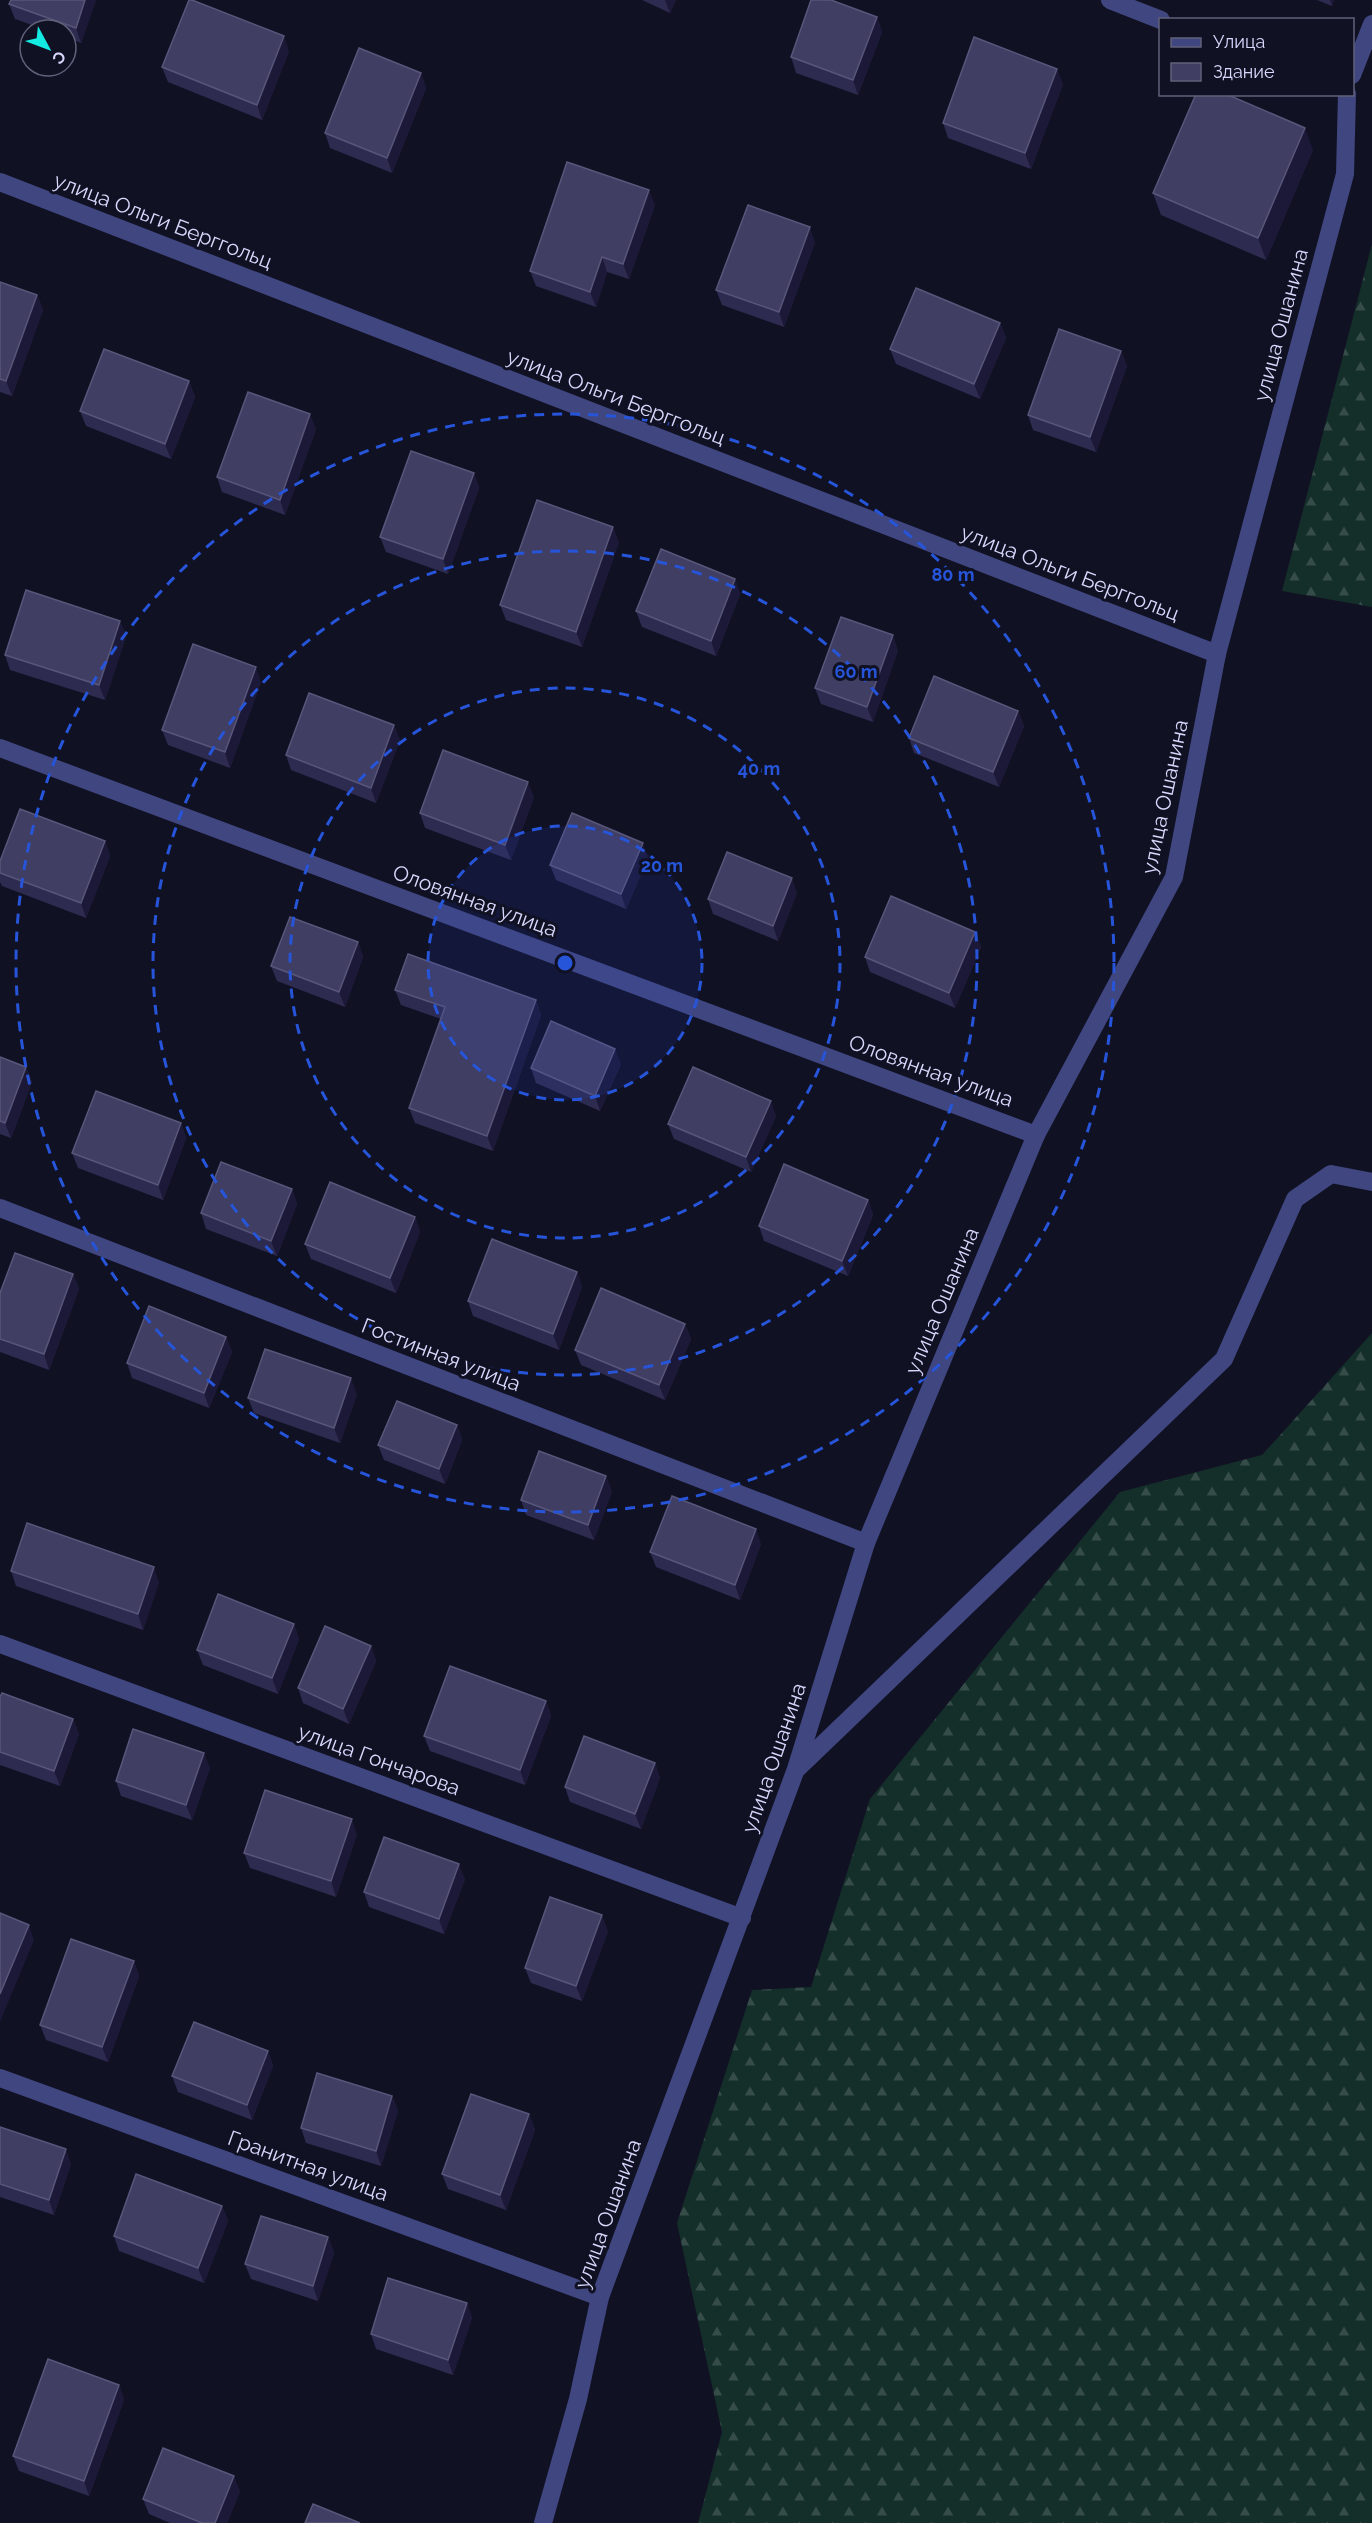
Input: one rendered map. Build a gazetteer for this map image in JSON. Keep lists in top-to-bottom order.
{
  "streets": {
    "street": [
      "улица Ольги Берггольц",
      "улица Ошанина",
      "Оловянная улица",
      "Гостинная улица",
      "улица Гончарова",
      "Гранитная улица"
    ]
  },
  "crossings": [
    ["улица Ольги Берггольц", "улица Ошанина"],
    ["улица Ошанина", "Оловянная улица"],
    ["улица Ошанина", "Гостинная улица"],
    ["улица Ошанина", "улица Гончарова"],
    ["улица Ошанина", "Гранитная улица"]
  ],
  "legend": ["Улица", "Здание"],
  "north": "bottom right",
  "rings": [
    "80 m",
    "60 m",
    "40 m",
    "20 m"
  ]
}
